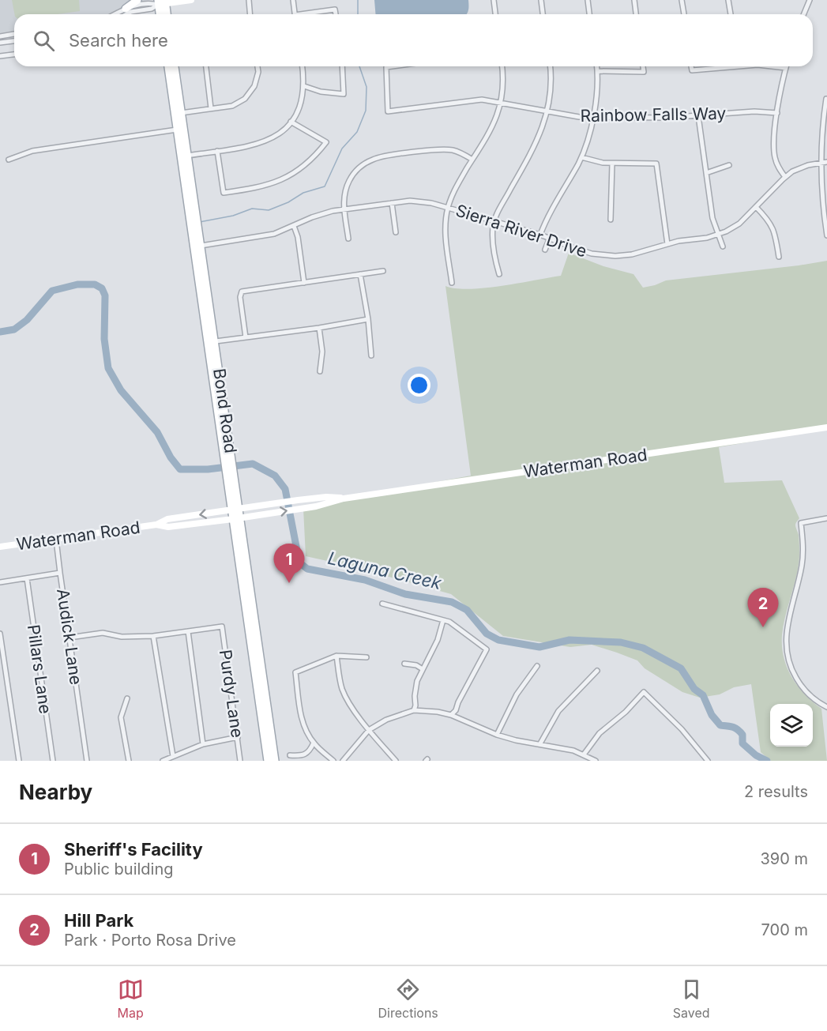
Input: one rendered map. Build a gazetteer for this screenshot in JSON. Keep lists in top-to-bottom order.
{
  "streets": {
    "main road": ["Bond Road", "Waterman Road"],
    "street": [
      "Rainbow Falls Way",
      "Sierra River Drive",
      "Audick Lane",
      "Pillars Lane",
      "Purdy Lane"
    ]
  },
  "crossings": [
    ["Sierra River Drive", "Bond Road"],
    ["Bond Road", "Waterman Road"],
    ["Audick Lane", "Pillars Lane"]
  ],
  "water": ["Laguna Creek"],
  "page": {
    "search": "Search here",
    "pins": ["1", "2"],
    "heading": ["Nearby", "2 results"],
    "list": [
      {
        "mark": "1",
        "name": "Sheriff's Facility",
        "note": "Public building",
        "value": "390 m"
      },
      {
        "mark": "2",
        "name": "Hill Park",
        "note": "Park · Porto Rosa Drive",
        "value": "700 m"
      }
    ],
    "nav": ["Map", "Directions", "Saved"]
  }
}
